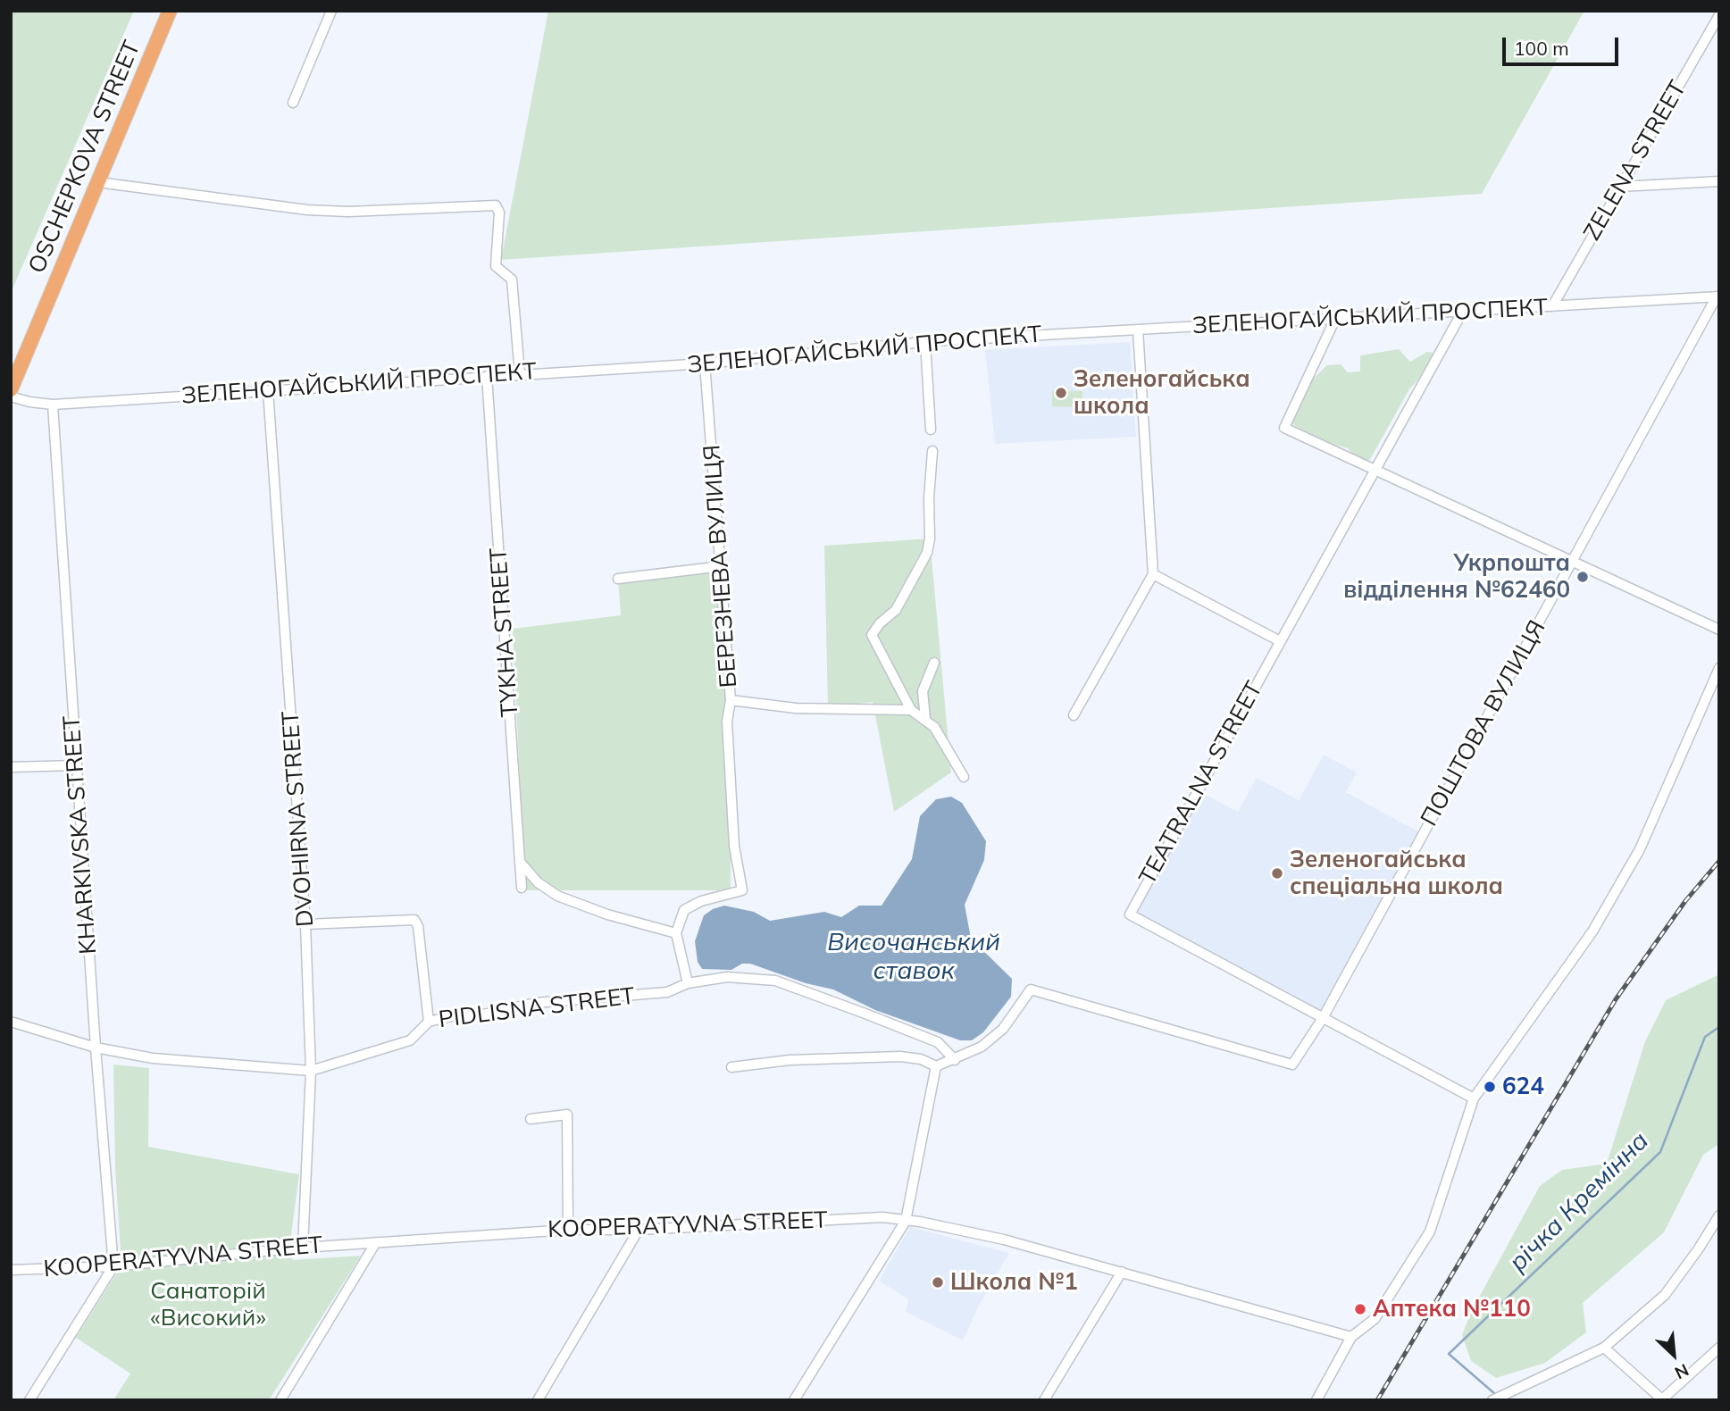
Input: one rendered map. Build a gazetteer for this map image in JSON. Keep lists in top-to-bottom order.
{
  "streets": {
    "highway": ["OSCHEPKOVA STREET"],
    "street": [
      "ZELENA STREET",
      "ЗЕЛЕНОГАЙСЬКИЙ ПРОСПЕКТ",
      "БЕРЕЗНЕВА ВУЛИЦЯ",
      "TYKHA STREET",
      "ПОШТОВА ВУЛИЦЯ",
      "TEATRALNA STREET",
      "DVOHIRNA STREET",
      "KHARKIVSKA STREET",
      "PIDLISNA STREET",
      "KOOPERATYVNA STREET"
    ]
  },
  "crossings": [
    ["ZELENA STREET", "ЗЕЛЕНОГАЙСЬКИЙ ПРОСПЕКТ"],
    ["ЗЕЛЕНОГАЙСЬКИЙ ПРОСПЕКТ", "БЕРЕЗНЕВА ВУЛИЦЯ"],
    ["ЗЕЛЕНОГАЙСЬКИЙ ПРОСПЕКТ", "TYKHA STREET"],
    ["ЗЕЛЕНОГАЙСЬКИЙ ПРОСПЕКТ", "ПОШТОВА ВУЛИЦЯ"],
    ["ЗЕЛЕНОГАЙСЬКИЙ ПРОСПЕКТ", "TEATRALNA STREET"],
    ["ЗЕЛЕНОГАЙСЬКИЙ ПРОСПЕКТ", "DVOHIRNA STREET"],
    ["ЗЕЛЕНОГАЙСЬКИЙ ПРОСПЕКТ", "KHARKIVSKA STREET"],
    ["ПОШТОВА ВУЛИЦЯ", "TEATRALNA STREET"],
    ["ПОШТОВА ВУЛИЦЯ", "PIDLISNA STREET"],
    ["DVOHIRNA STREET", "PIDLISNA STREET"],
    ["DVOHIRNA STREET", "KOOPERATYVNA STREET"],
    ["KHARKIVSKA STREET", "PIDLISNA STREET"],
    ["KHARKIVSKA STREET", "KOOPERATYVNA STREET"]
  ],
  "water": ["Височанський ставок", "річка Кремінна"],
  "parks": ["Санаторій «Високий»"],
  "places": [
    "Зеленогайська школа",
    "Укрпошта відділення №62460",
    "Зеленогайська спеціальна школа",
    "624",
    "Школа №1",
    "Аптека №110"
  ],
  "scale_bar": "100 m",
  "north": "bottom right"
}
